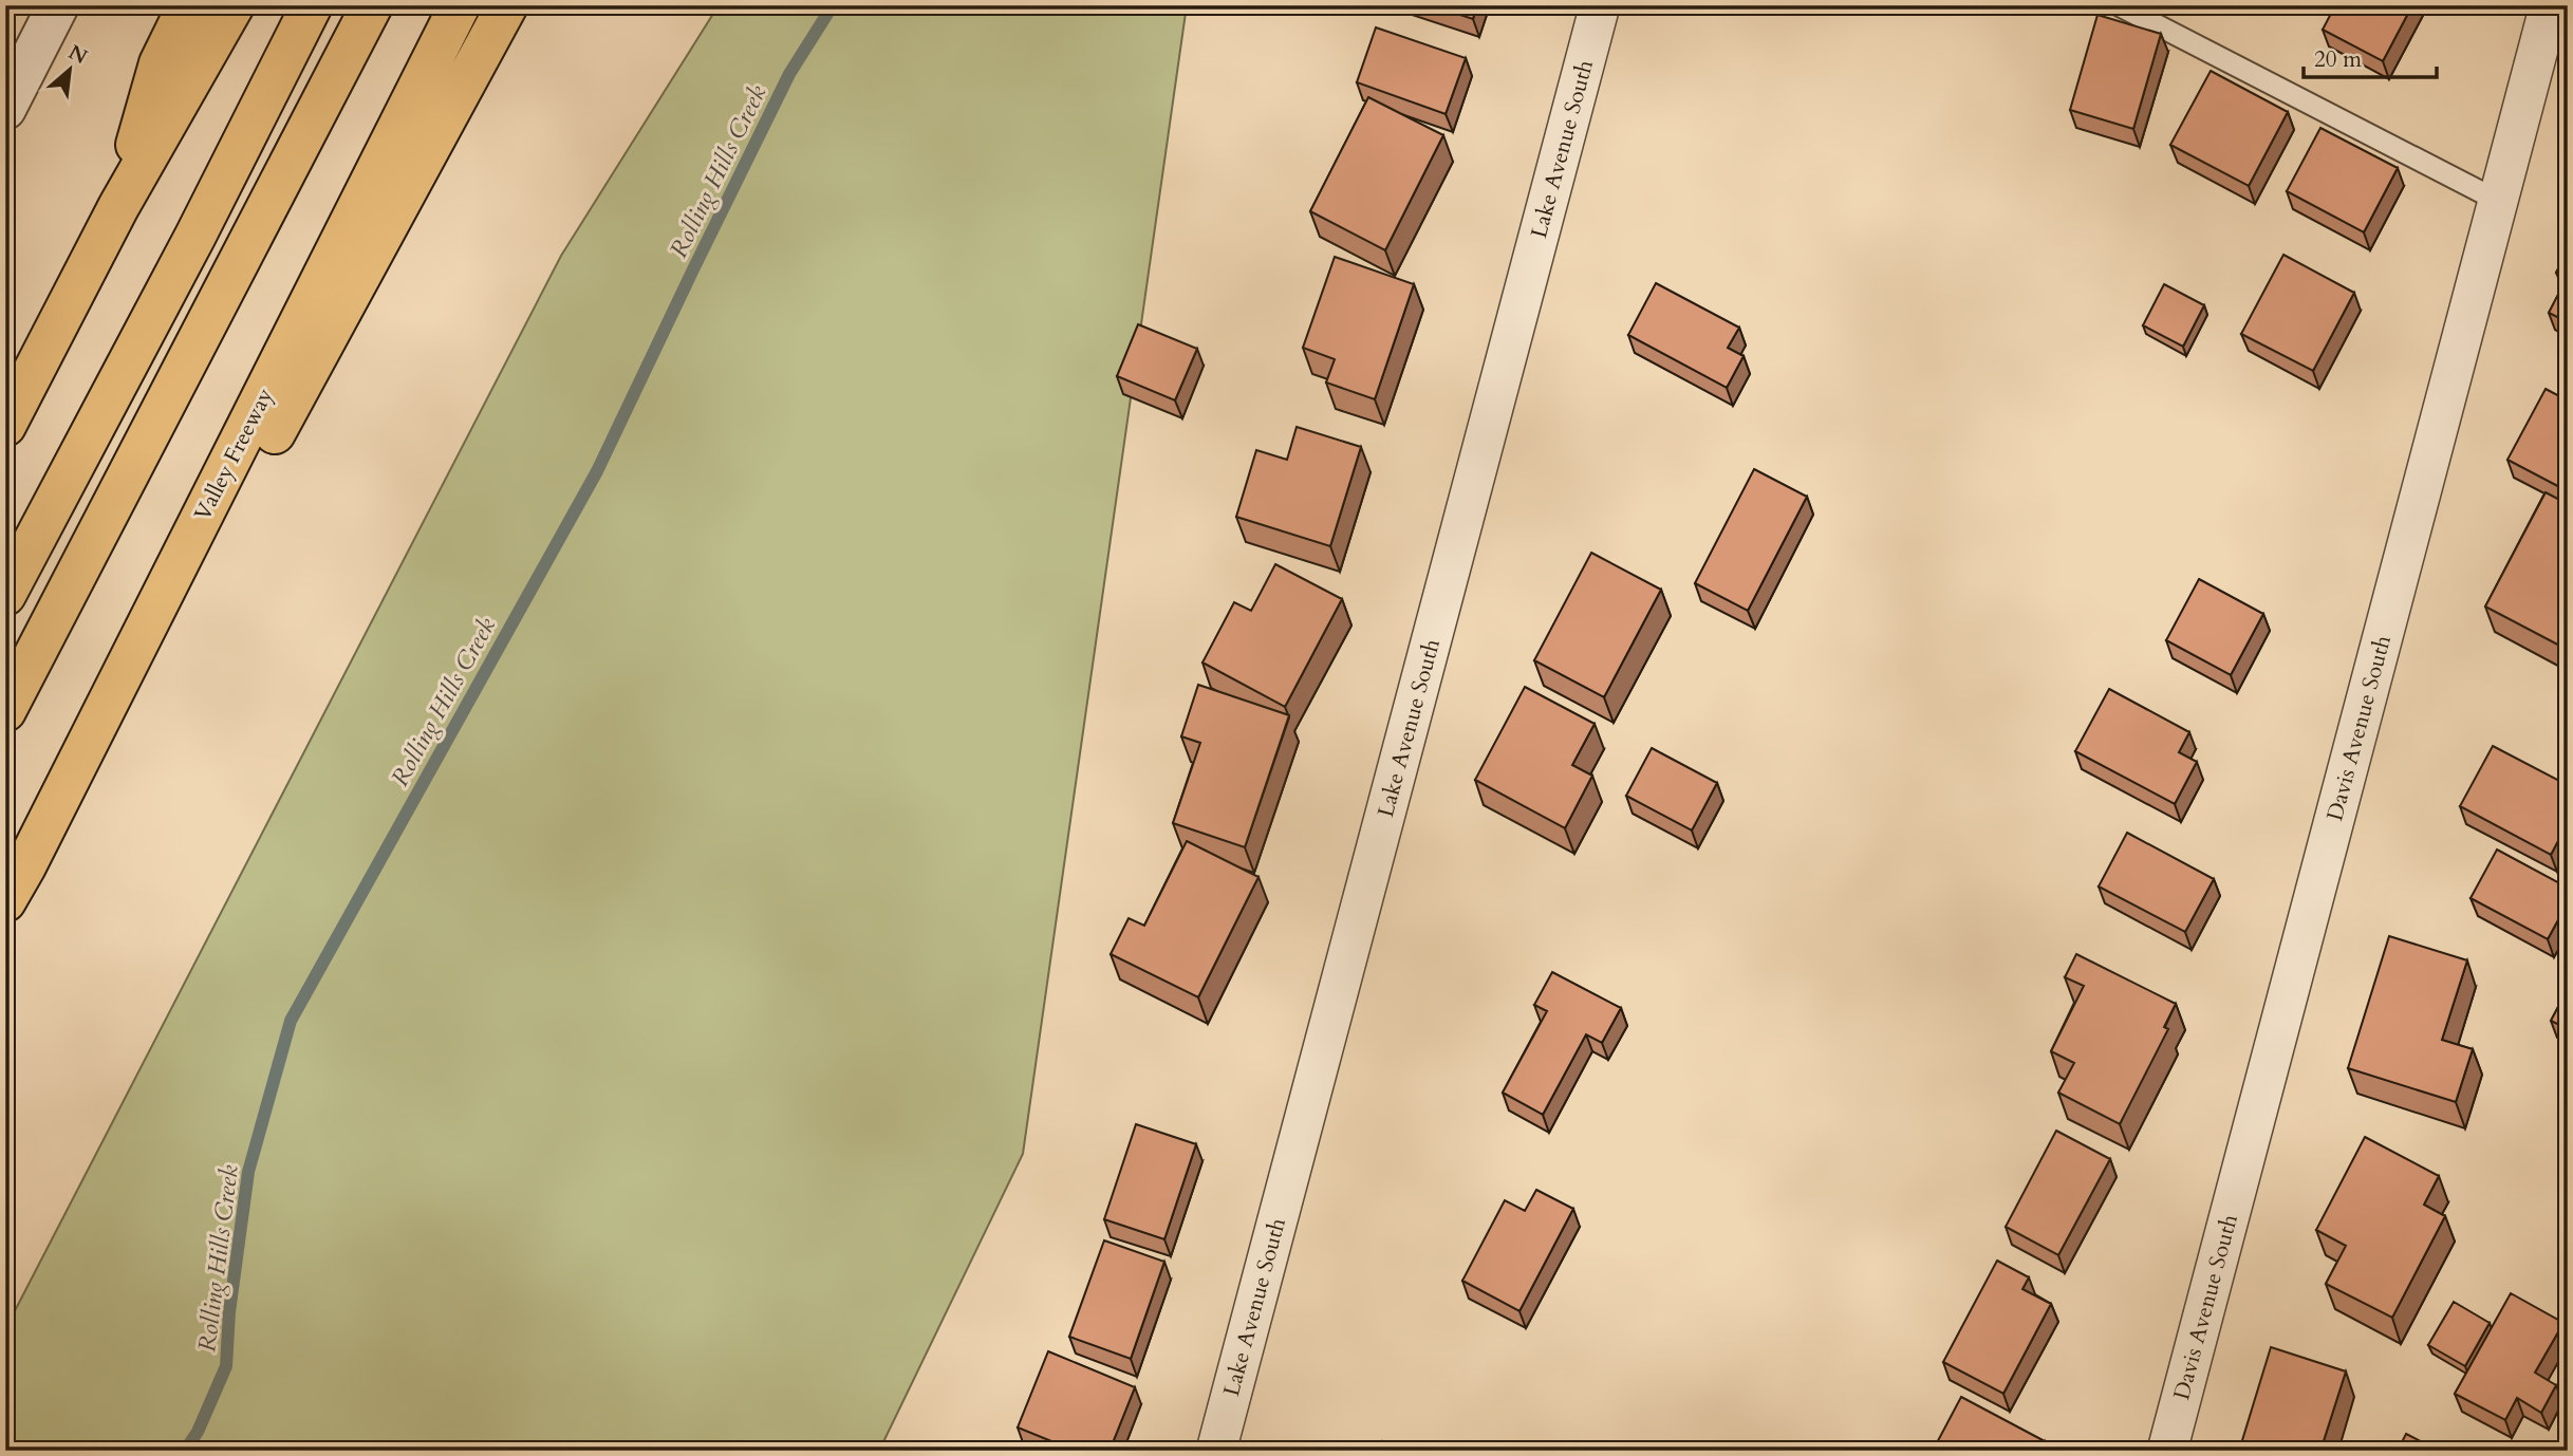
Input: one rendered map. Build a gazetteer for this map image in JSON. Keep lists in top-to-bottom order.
{
  "streets": {
    "highway": ["Valley Freeway"],
    "street": ["Lake Avenue South", "Davis Avenue South"]
  },
  "water": ["Rolling Hills Creek"],
  "scale_bar": "20 m",
  "north": "top right"
}
